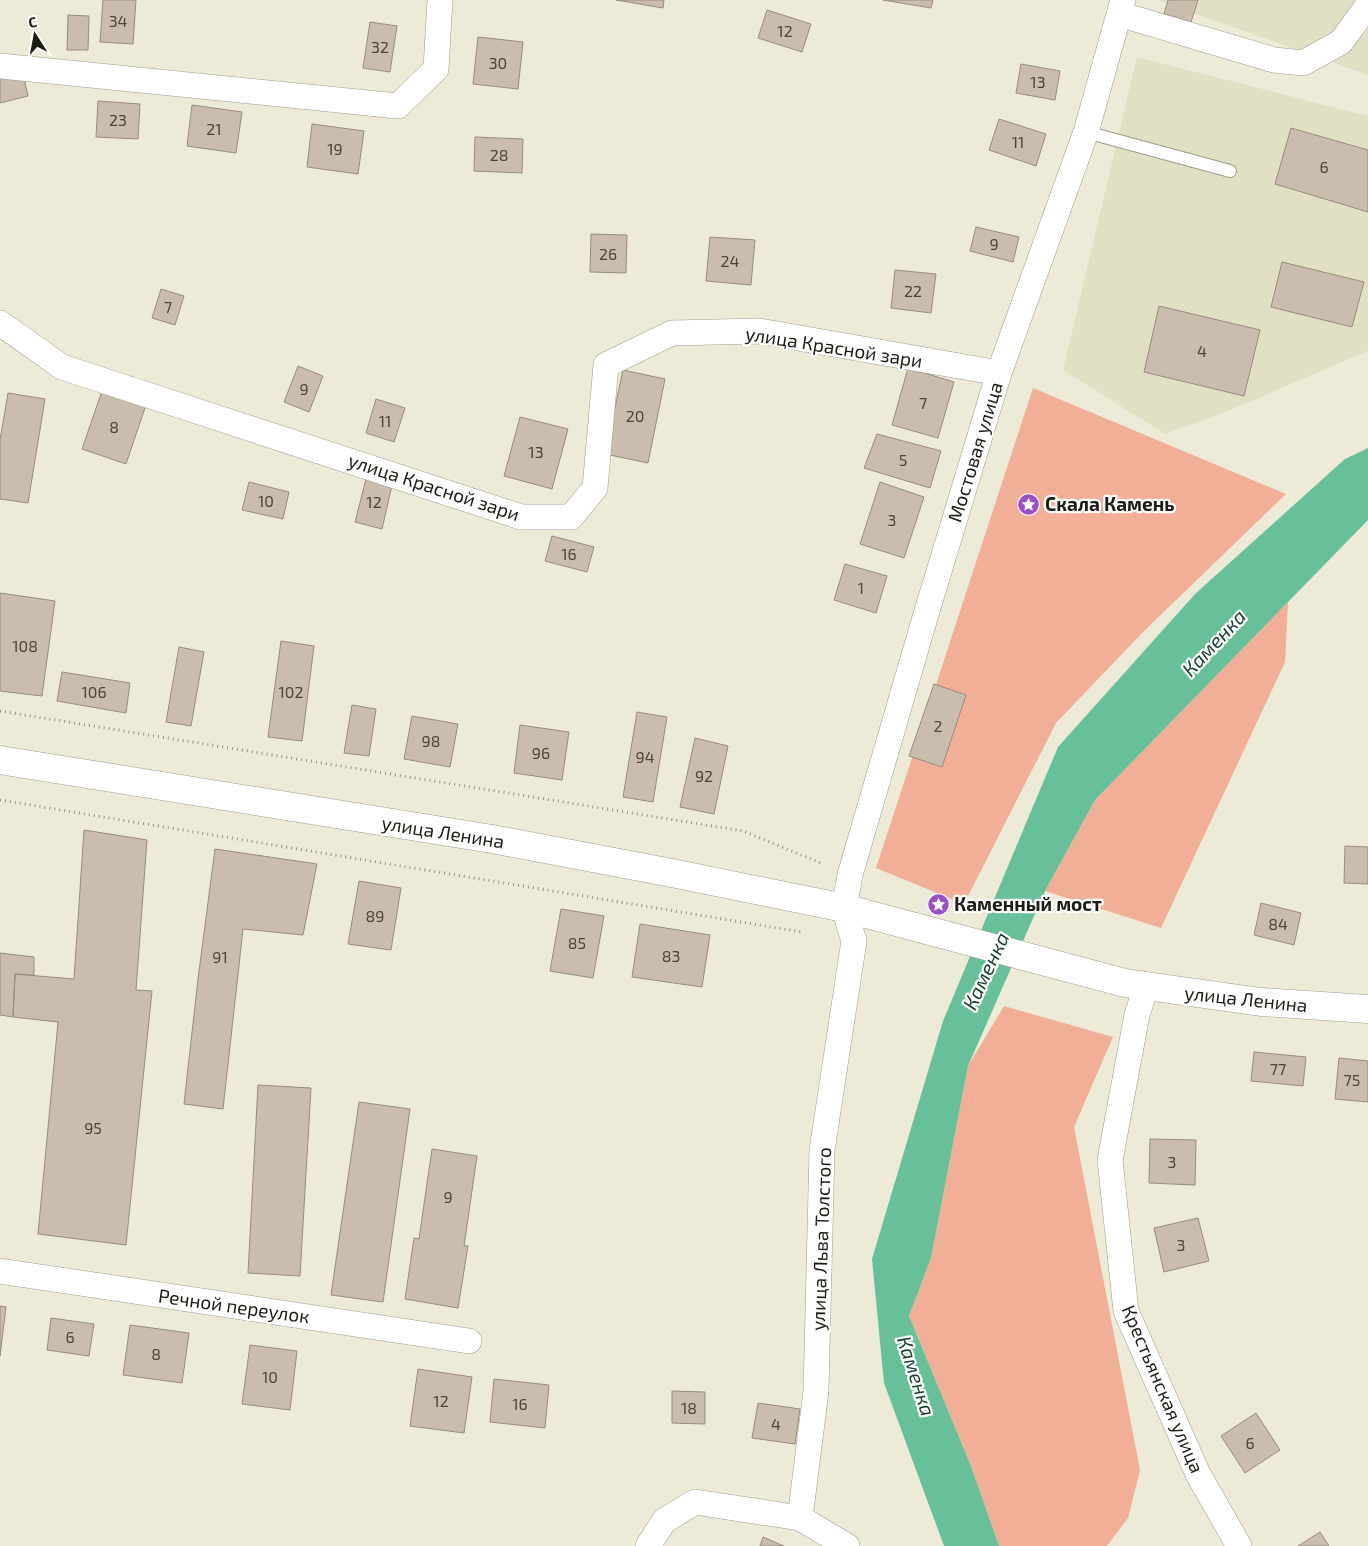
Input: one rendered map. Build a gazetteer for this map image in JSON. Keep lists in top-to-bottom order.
{
  "streets": {
    "main road": ["улица Ленина"],
    "street": [
      "улица Красной зари",
      "Мостовая улица",
      "улица Льва Толстого",
      "Речной переулок",
      "Крестьянская улица"
    ]
  },
  "crossings": [
    ["улица Красной зари", "Мостовая улица"],
    ["Мостовая улица", "улица Ленина"],
    ["Мостовая улица", "улица Льва Толстого"],
    ["улица Ленина", "улица Льва Толстого"],
    ["улица Ленина", "Крестьянская улица"]
  ],
  "water": ["Каменка"],
  "places": {
    "place": ["Скала Камень", "Каменный мост"]
  },
  "house_numbers": [
    "34",
    "12",
    "32",
    "30",
    "13",
    "23",
    "21",
    "11",
    "19",
    "28",
    "6",
    "9",
    "26",
    "24",
    "22",
    "7",
    "4",
    "9",
    "7",
    "20",
    "11",
    "8",
    "13",
    "5",
    "10",
    "12",
    "3",
    "16",
    "1",
    "108",
    "106",
    "102",
    "2",
    "98",
    "96",
    "94",
    "92",
    "89",
    "84",
    "85",
    "83",
    "91",
    "77",
    "75",
    "95",
    "3",
    "9",
    "3",
    "6",
    "8",
    "10",
    "12",
    "16",
    "18",
    "4",
    "6"
  ],
  "north": "top"
}
